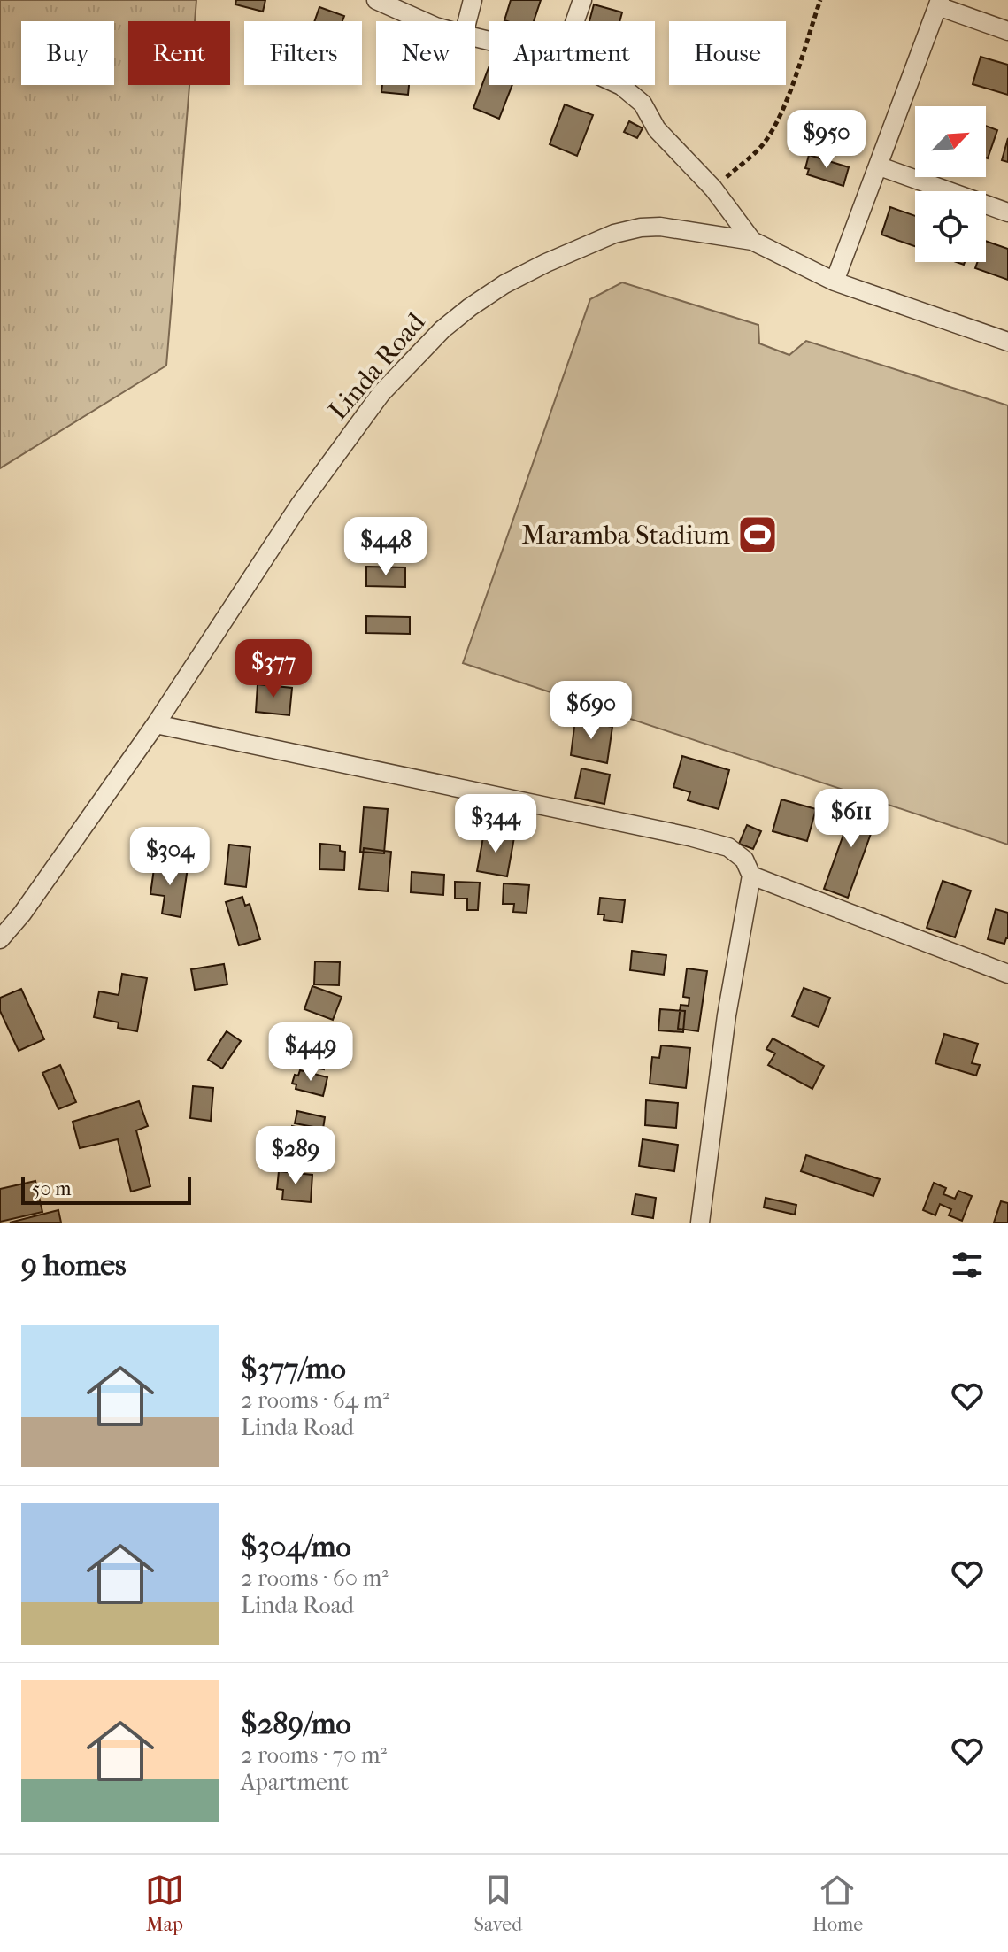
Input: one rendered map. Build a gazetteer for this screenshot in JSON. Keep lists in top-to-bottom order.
{
  "streets": {
    "street": ["Linda Road"]
  },
  "places": {
    "sports": ["Maramba Stadium"]
  },
  "scale_bar": "50 m",
  "north": "top right",
  "page": {
    "chip": [
      "Buy",
      "Rent",
      "Filters",
      "New",
      "Apartment",
      "House"
    ],
    "price": [
      "$950",
      "$448",
      "$377",
      "$690",
      "$611",
      "$344",
      "$304",
      "$449",
      "$289"
    ],
    "scale": "50 m",
    "heading": "9 homes",
    "list": [
      {
        "name": "$377/mo",
        "note": "2 rooms · 64 m² · Linda Road"
      },
      {
        "name": "$304/mo",
        "note": "2 rooms · 60 m² · Linda Road"
      },
      {
        "name": "$289/mo",
        "note": "2 rooms · 70 m² · Apartment"
      }
    ],
    "tabs": ["Map", "Saved", "Home"]
  }
}
